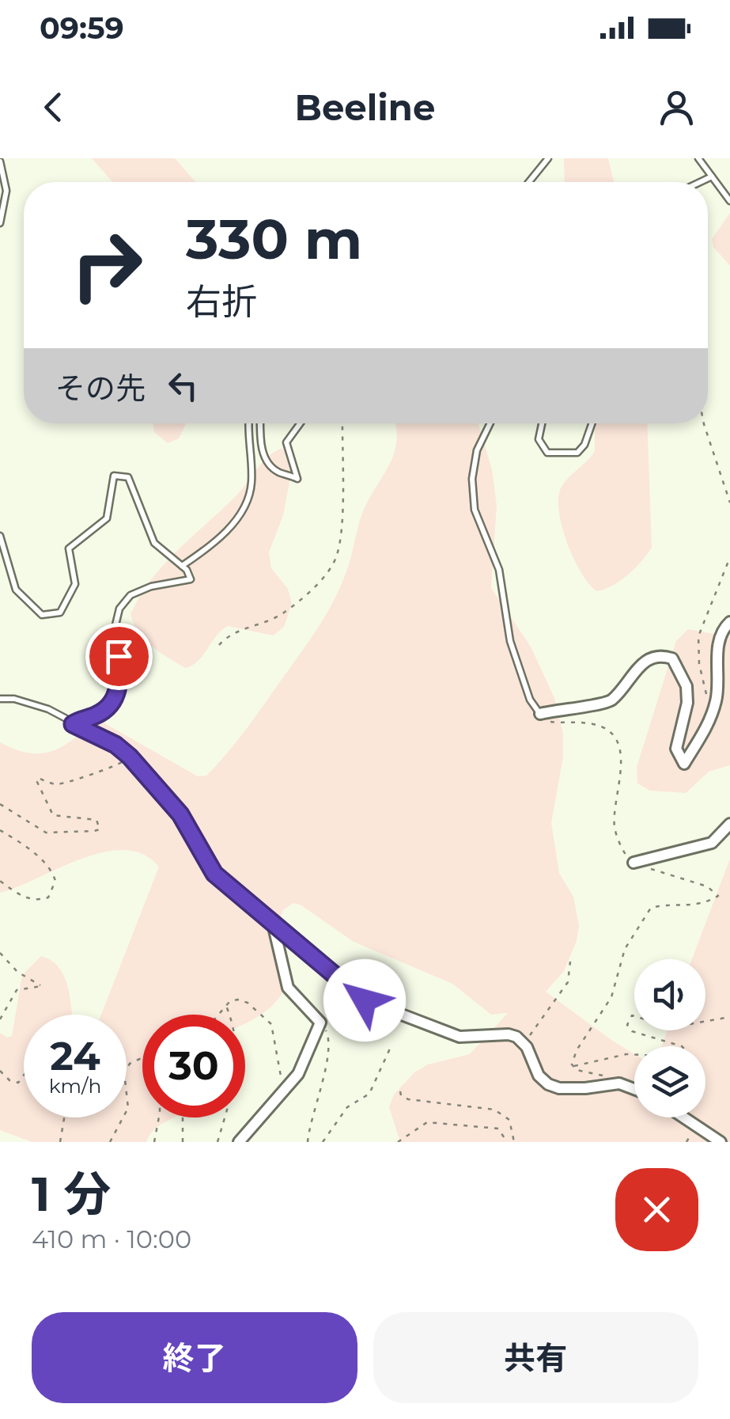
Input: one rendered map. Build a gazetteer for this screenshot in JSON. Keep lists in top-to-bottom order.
{
  "page": {
    "status": "09:59",
    "header": "Beeline",
    "turn": ["330 m", "右折"],
    "then": "その先",
    "speed": "24 km/h",
    "limit": "30",
    "heading": ["1 分", "410 m · 10:00"],
    "buttons": ["終了", "共有"]
  }
}
